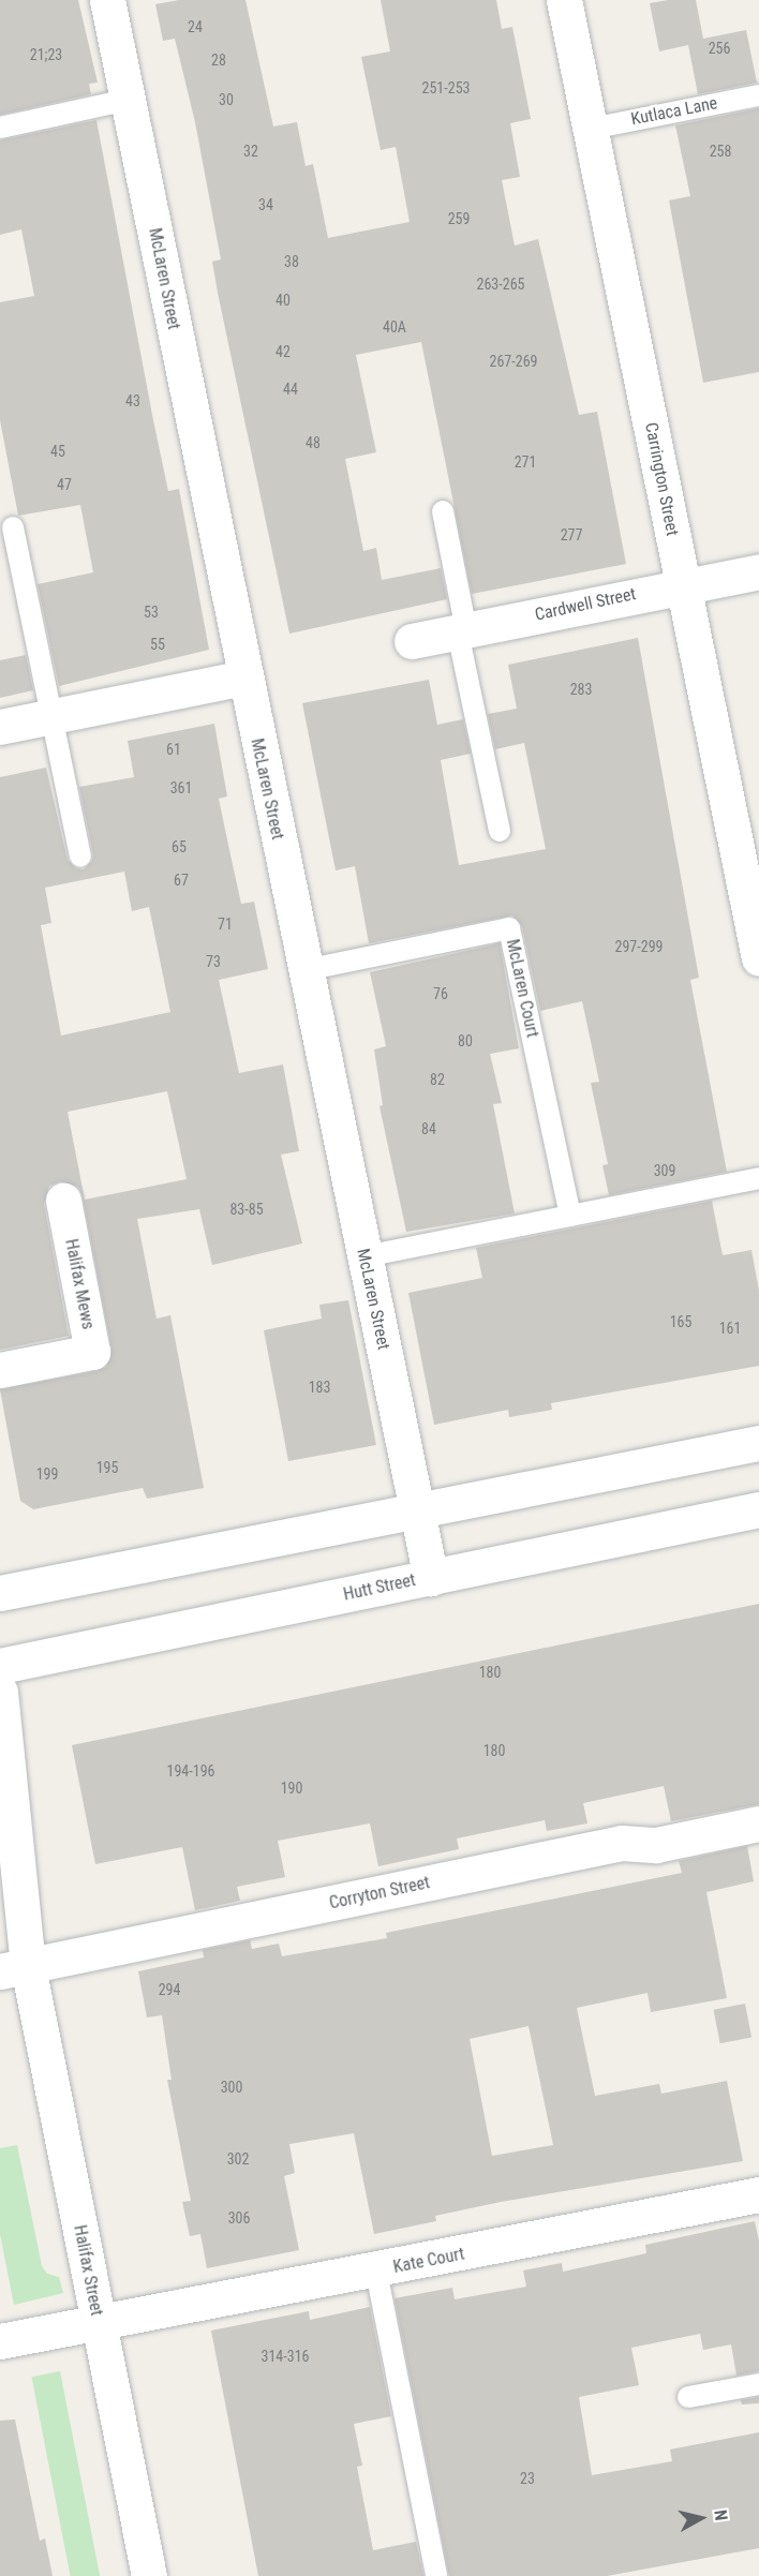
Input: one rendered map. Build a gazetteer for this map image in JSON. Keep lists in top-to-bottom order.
{
  "streets": {
    "street": [
      "McLaren Street",
      "Carrington Street",
      "Cardwell Street",
      "Halifax Mews",
      "Hutt Street",
      "Corryton Street",
      "Kate Court",
      "Halifax Street"
    ],
    "lane": ["Kutlaca Lane", "McLaren Court"]
  },
  "crossings": [
    ["Kutlaca Lane", "Carrington Street"],
    ["McLaren Street", "McLaren Court"],
    ["McLaren Street", "Hutt Street"],
    ["Carrington Street", "Cardwell Street"],
    ["Corryton Street", "Halifax Street"],
    ["Kate Court", "Halifax Street"]
  ],
  "house_numbers": [
    "24",
    "256",
    "21;23",
    "28",
    "251-253",
    "30",
    "32",
    "258",
    "34",
    "259",
    "38",
    "263-265",
    "40",
    "40A",
    "42",
    "267-269",
    "44",
    "43",
    "48",
    "45",
    "271",
    "47",
    "277",
    "53",
    "55",
    "283",
    "61",
    "361",
    "65",
    "67",
    "71",
    "297-299",
    "73",
    "76",
    "80",
    "82",
    "84",
    "309",
    "83-85",
    "165",
    "161",
    "183",
    "195",
    "199",
    "180",
    "180",
    "194-196",
    "190",
    "294",
    "300",
    "302",
    "306",
    "314-316",
    "23"
  ],
  "north": "right"
}
